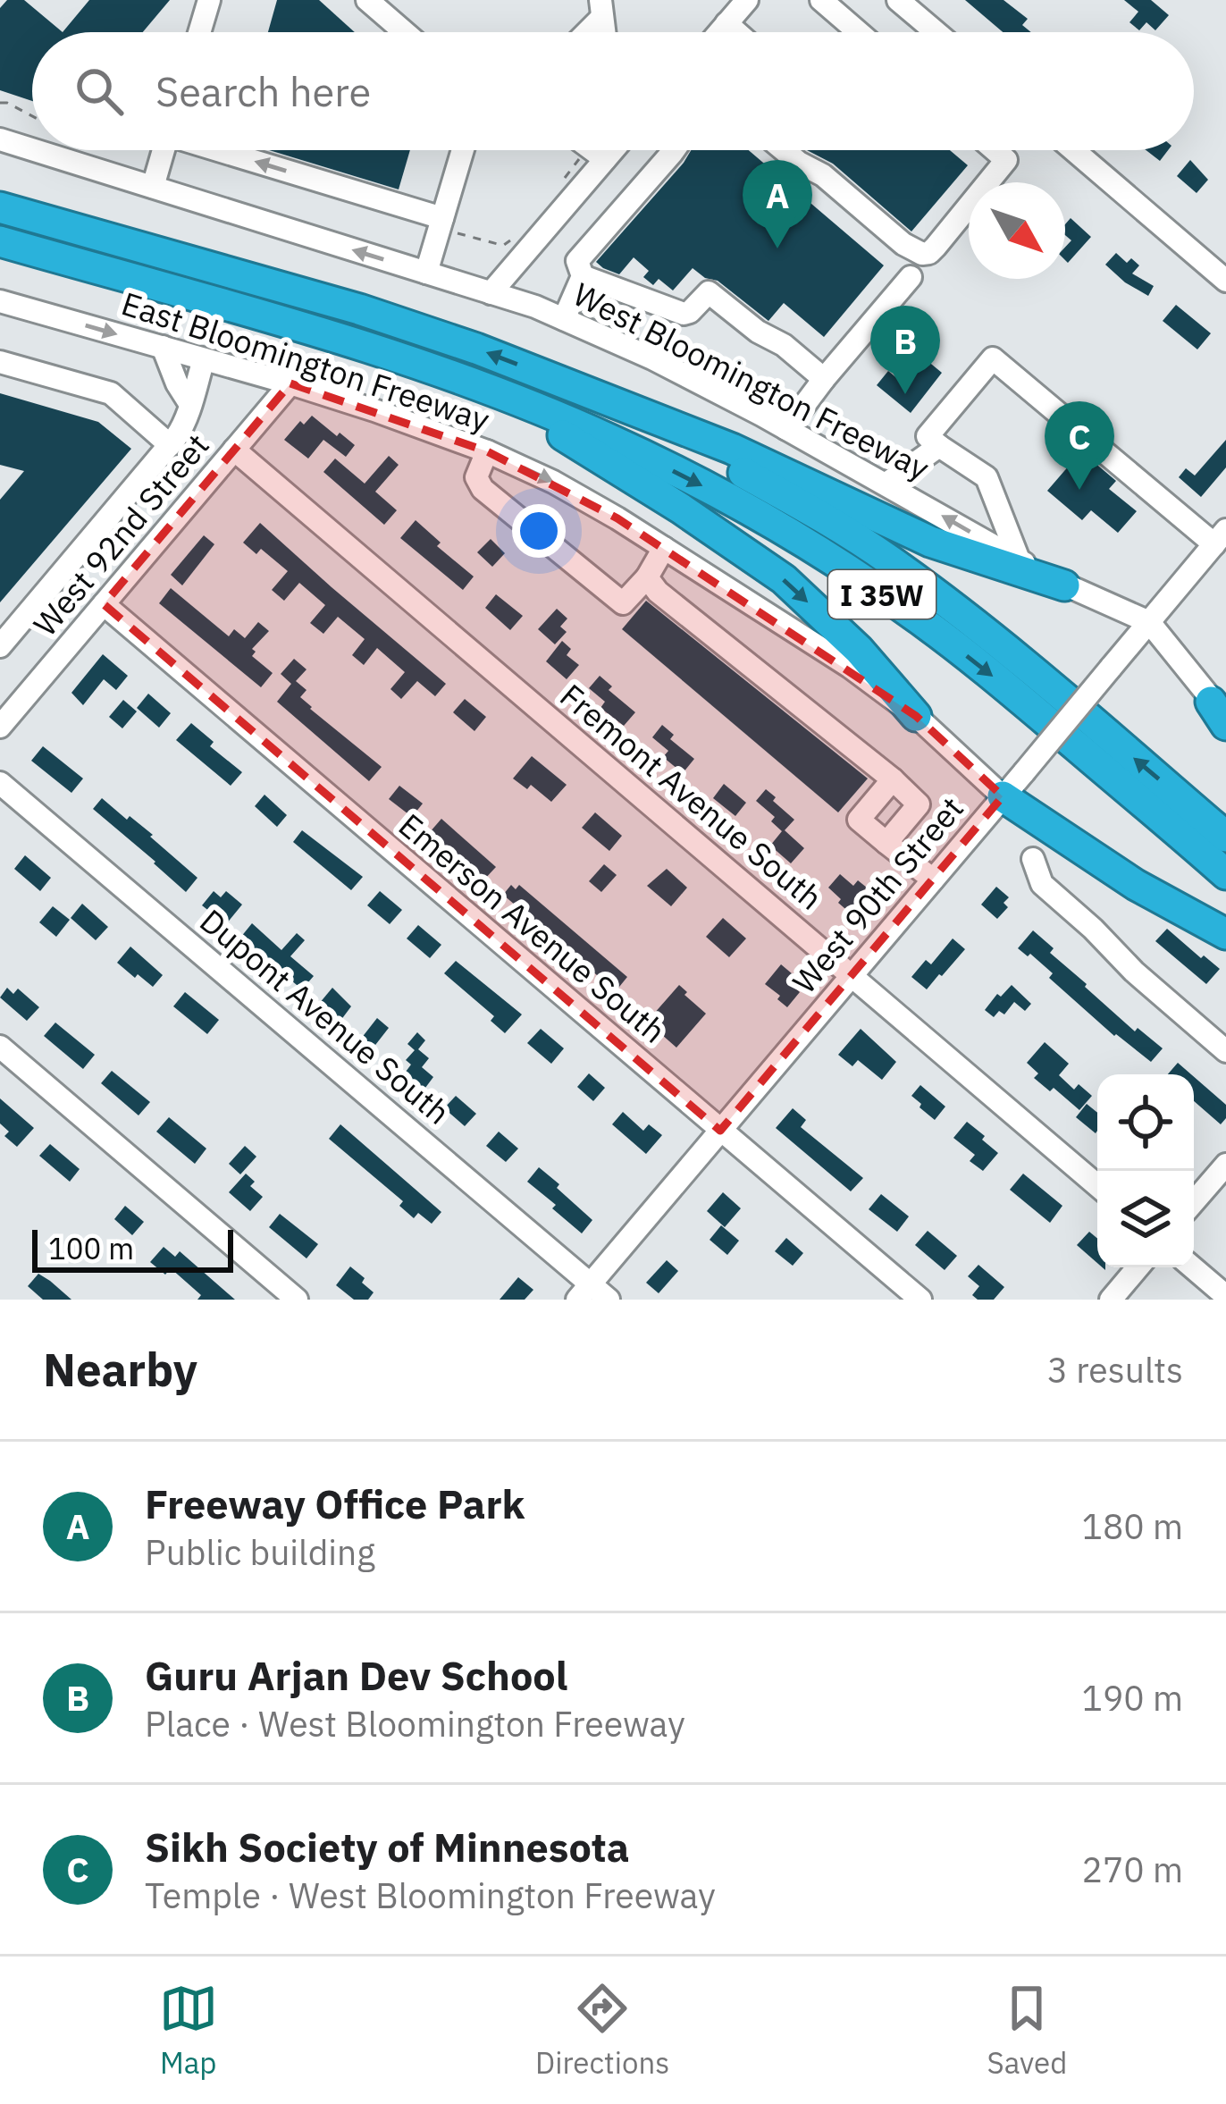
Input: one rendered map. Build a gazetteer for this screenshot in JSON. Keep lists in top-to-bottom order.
{
  "streets": {
    "highway": ["I 35W"],
    "street": [
      "East Bloomington Freeway",
      "West Bloomington Freeway",
      "West 92nd Street",
      "Fremont Avenue South",
      "West 90th Street",
      "Emerson Avenue South",
      "Dupont Avenue South"
    ]
  },
  "crossings": [
    ["East Bloomington Freeway", "West 92nd Street"],
    ["East Bloomington Freeway", "West 90th Street"],
    ["West Bloomington Freeway", "West 90th Street"],
    ["West 92nd Street", "Fremont Avenue South"],
    ["West 92nd Street", "Emerson Avenue South"],
    ["Fremont Avenue South", "West 90th Street"],
    ["West 90th Street", "Emerson Avenue South"],
    ["West 90th Street", "Dupont Avenue South"]
  ],
  "scale_bar": "100 m",
  "north": "bottom right",
  "page": {
    "search": "Search here",
    "pins": ["A", "B", "C"],
    "scale": "100 m",
    "heading": ["Nearby", "3 results"],
    "list": [
      {
        "mark": "A",
        "name": "Freeway Office Park",
        "note": "Public building",
        "value": "180 m"
      },
      {
        "mark": "B",
        "name": "Guru Arjan Dev School",
        "note": "Place · West Bloomington Freeway",
        "value": "190 m"
      },
      {
        "mark": "C",
        "name": "Sikh Society of Minnesota",
        "note": "Temple · West Bloomington Freeway",
        "value": "270 m"
      }
    ],
    "nav": ["Map", "Directions", "Saved"]
  }
}
